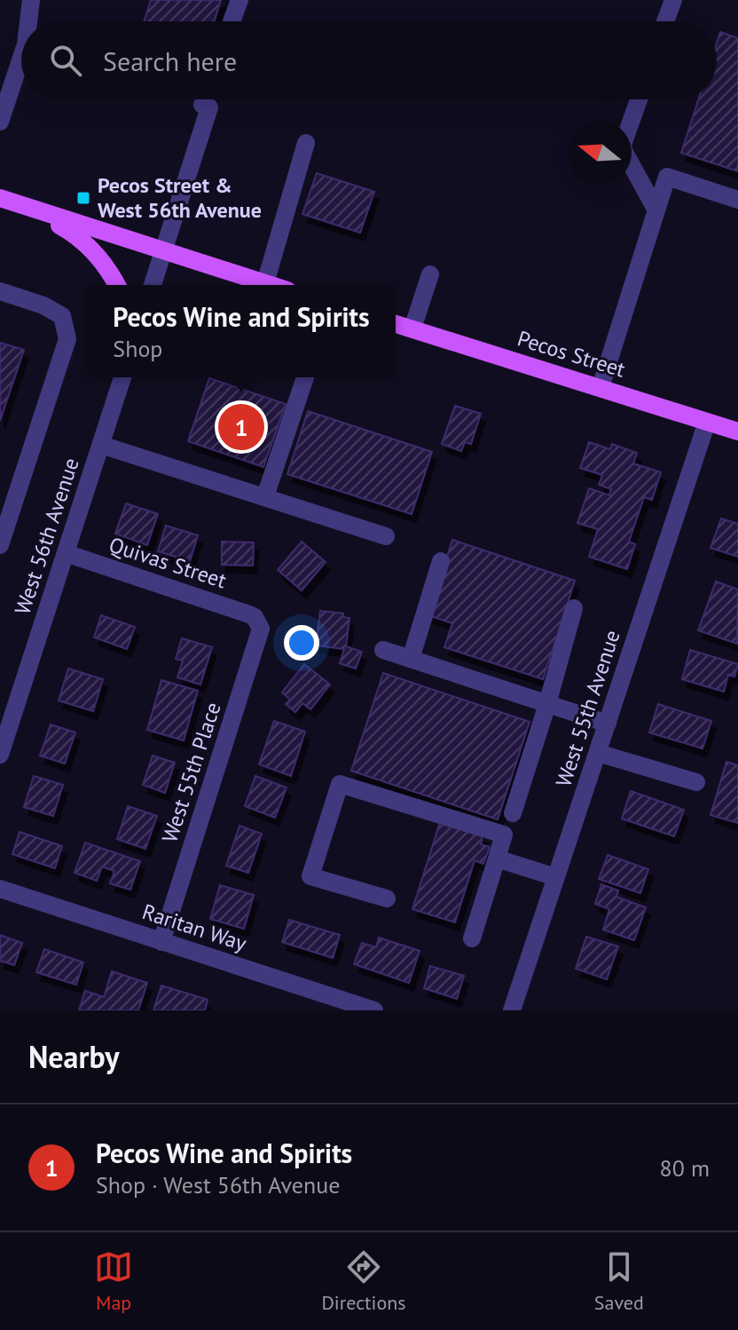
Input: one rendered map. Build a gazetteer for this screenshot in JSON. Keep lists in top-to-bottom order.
{
  "streets": {
    "main road": ["Pecos Street"],
    "street": [
      "West 56th Avenue",
      "Quivas Street",
      "West 55th Avenue",
      "West 55th Place",
      "Raritan Way"
    ]
  },
  "crossings": [
    ["Pecos Street", "West 55th Avenue"],
    ["West 56th Avenue", "Quivas Street"],
    ["Quivas Street", "West 55th Place"],
    ["West 55th Place", "Raritan Way"]
  ],
  "places": {
    "transit": ["Pecos Street & West 56th Avenue"]
  },
  "north": "left",
  "page": {
    "search": "Search here",
    "popup": ["Pecos Wine and Spirits", "Shop"],
    "pins": "1",
    "heading": "Nearby",
    "list": [
      {
        "mark": "1",
        "name": "Pecos Wine and Spirits",
        "note": "Shop · West 56th Avenue",
        "value": "80 m"
      }
    ],
    "nav": ["Map", "Directions", "Saved"]
  }
}
